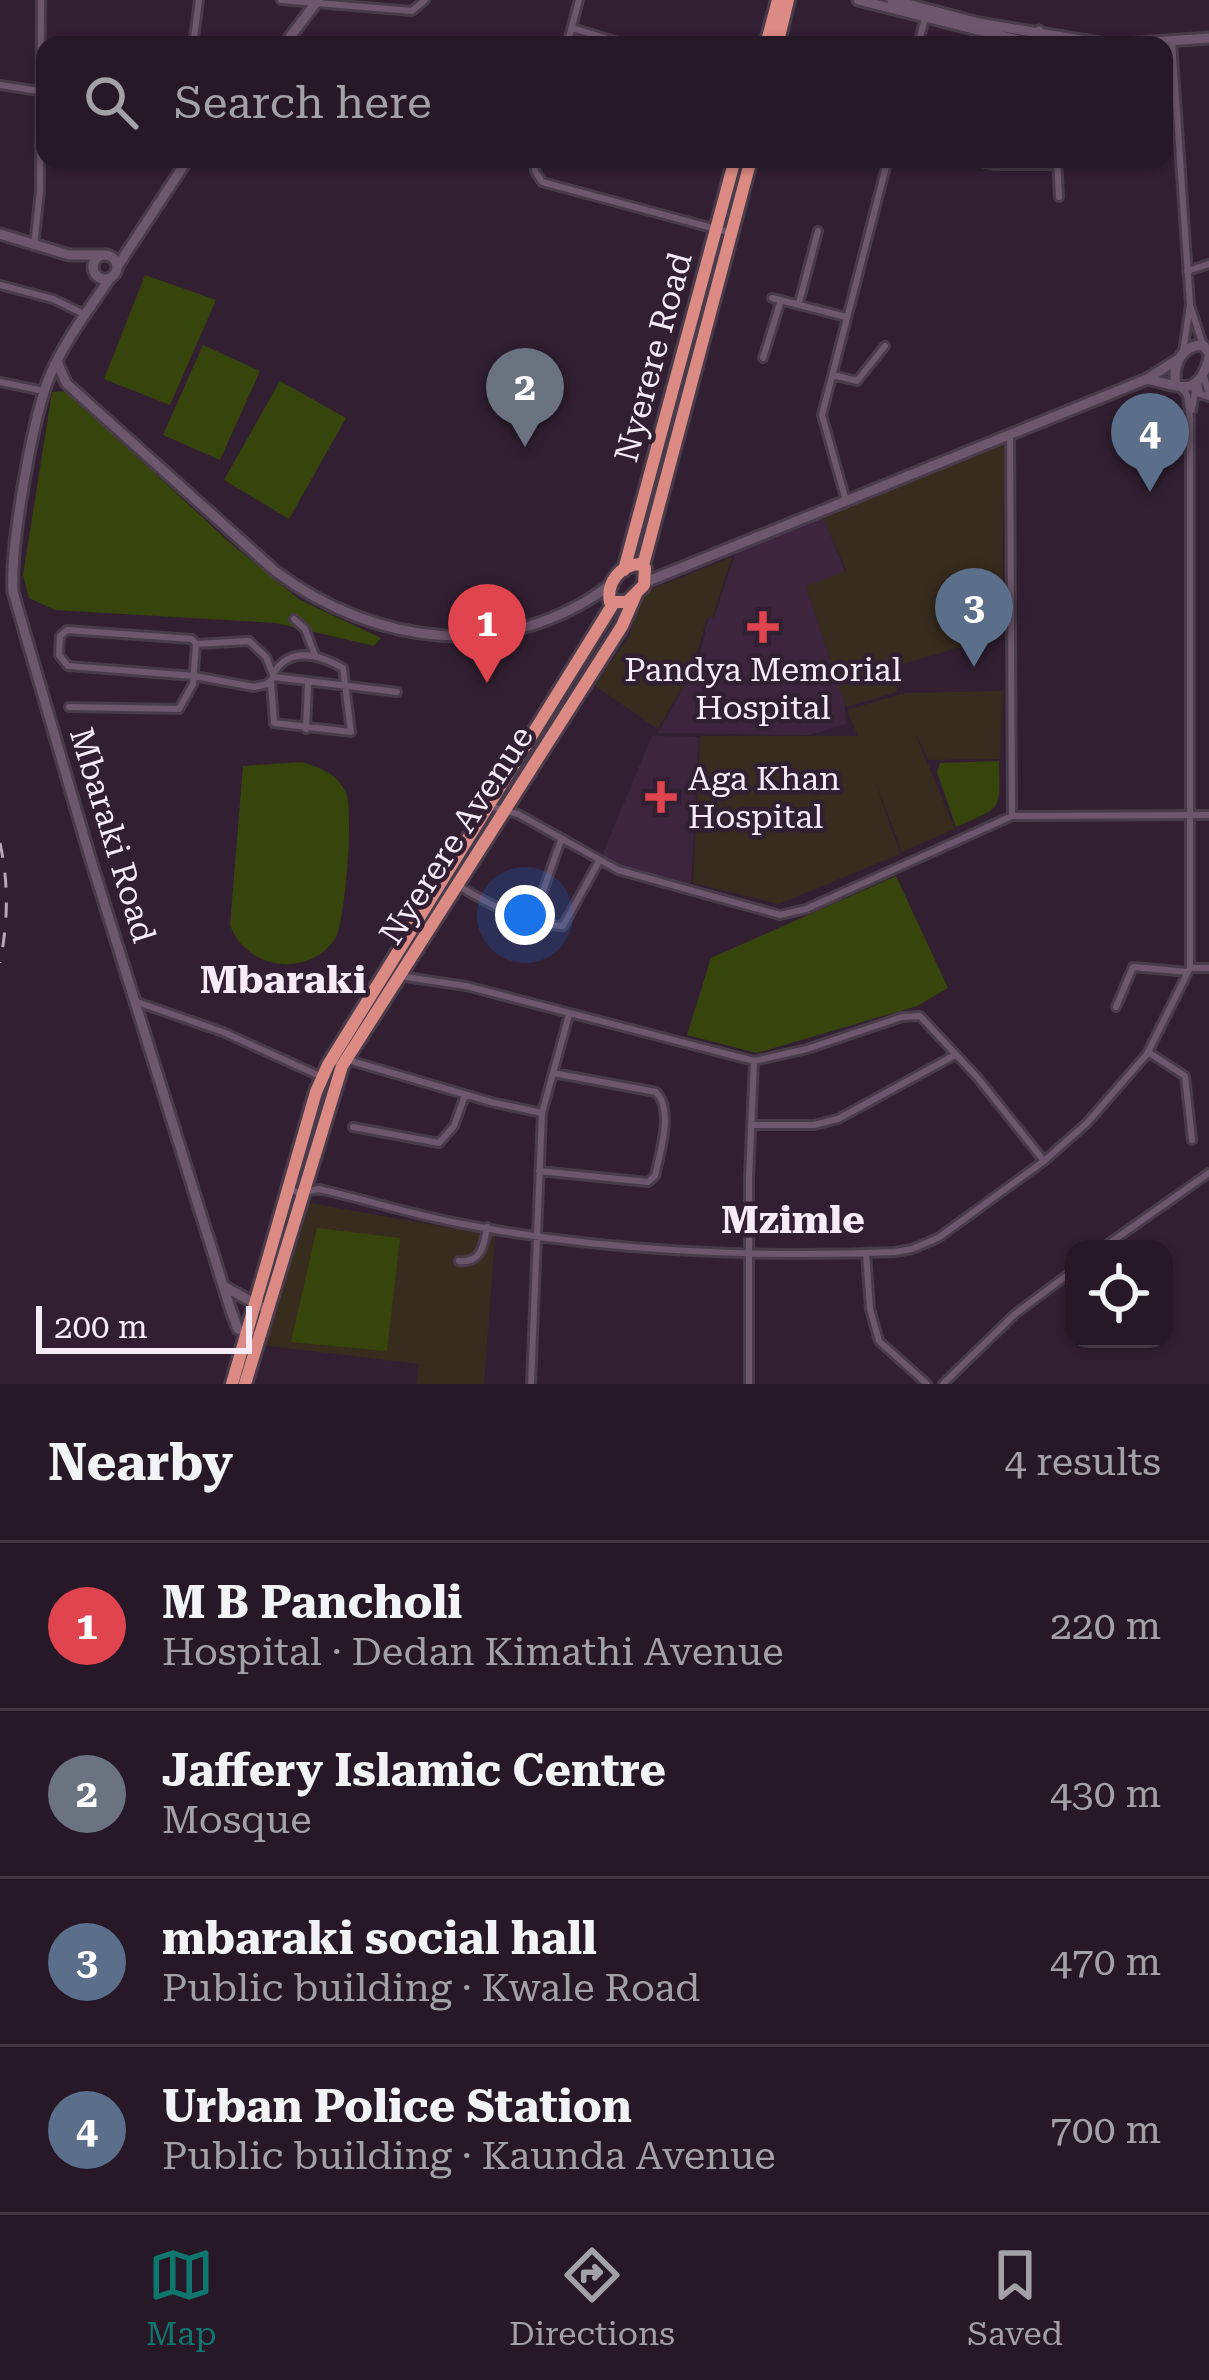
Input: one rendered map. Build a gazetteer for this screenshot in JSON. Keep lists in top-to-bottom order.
{
  "streets": {
    "highway": ["Nyerere Road", "Nyerere Avenue"],
    "street": ["Mbaraki Road"]
  },
  "crossings": [
    ["Mbaraki Road", "Nyerere Avenue"]
  ],
  "districts": ["Mbaraki", "Mzimle"],
  "places": {
    "health": ["Pandya Memorial Hospital", "Aga Khan Hospital"]
  },
  "scale_bar": "200 m",
  "page": {
    "search": "Search here",
    "pins": [
      "2",
      "4",
      "3",
      "1"
    ],
    "scale": "200 m",
    "heading": ["Nearby", "4 results"],
    "list": [
      {
        "mark": "1",
        "name": "M B Pancholi",
        "note": "Hospital · Dedan Kimathi Avenue",
        "value": "220 m"
      },
      {
        "mark": "2",
        "name": "Jaffery Islamic Centre",
        "note": "Mosque",
        "value": "430 m"
      },
      {
        "mark": "3",
        "name": "mbaraki social hall",
        "note": "Public building · Kwale Road",
        "value": "470 m"
      },
      {
        "mark": "4",
        "name": "Urban Police Station",
        "note": "Public building · Kaunda Avenue",
        "value": "700 m"
      }
    ],
    "nav": ["Map", "Directions", "Saved"]
  }
}
